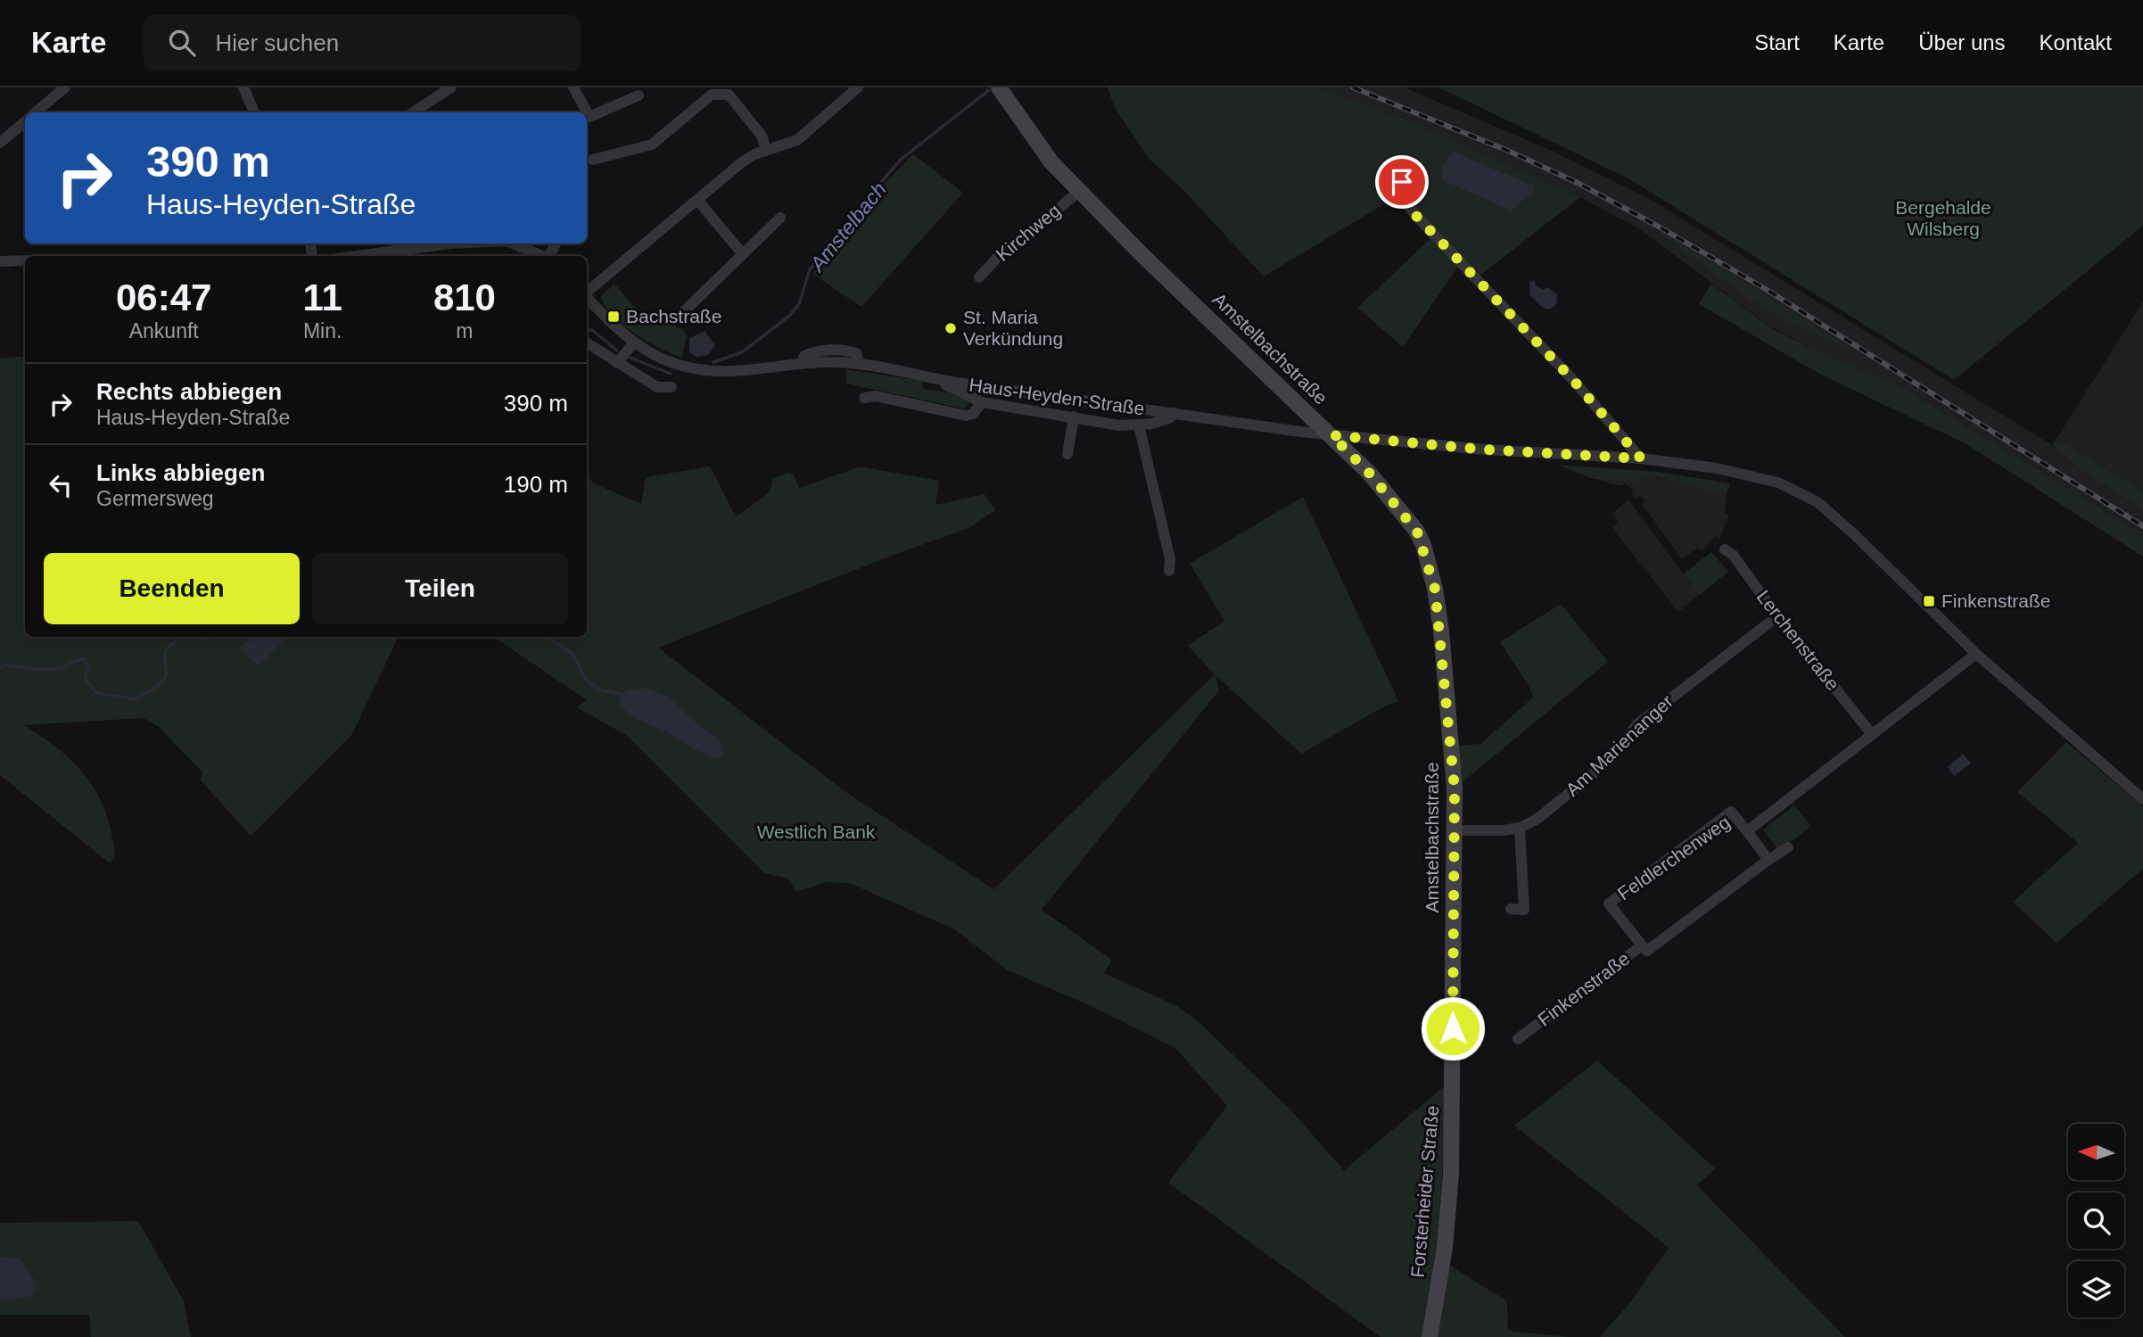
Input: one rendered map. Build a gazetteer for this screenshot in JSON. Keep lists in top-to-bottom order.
{
  "streets": {
    "street": [
      "Kirchweg",
      "Amstelbachstraße",
      "Haus-Heyden-Straße",
      "Lerchenstraße",
      "Am Marienanger",
      "Feldlerchenweg",
      "Finkenstraße",
      "Forsterheider Straße"
    ]
  },
  "crossings": [
    ["Kirchweg", "Amstelbachstraße"],
    ["Amstelbachstraße", "Haus-Heyden-Straße"],
    ["Amstelbachstraße", "Am Marienanger"],
    ["Amstelbachstraße", "Forsterheider Straße"],
    ["Lerchenstraße", "Am Marienanger"],
    ["Feldlerchenweg", "Finkenstraße"]
  ],
  "water": ["Amstelbach"],
  "parks": ["Bergehalde Wilsberg", "Westlich Bank"],
  "places": {
    "transit": ["Bachstraße", "Finkenstraße"],
    "other": ["St. Maria Verkündung"]
  },
  "north": "left",
  "page": {
    "header": "Karte",
    "search": "Hier suchen",
    "nav": [
      "Start",
      "Karte",
      "Über uns",
      "Kontakt"
    ],
    "turn": ["390 m", "Haus-Heyden-Straße"],
    "eta": [
      "06:47",
      "Ankunft",
      "11",
      "Min.",
      "810",
      "m"
    ],
    "list": [
      {
        "name": "Rechts abbiegen",
        "note": "Haus-Heyden-Straße",
        "value": "390 m"
      },
      {
        "name": "Links abbiegen",
        "note": "Germersweg",
        "value": "190 m"
      }
    ],
    "buttons": ["Beenden", "Teilen"]
  }
}
